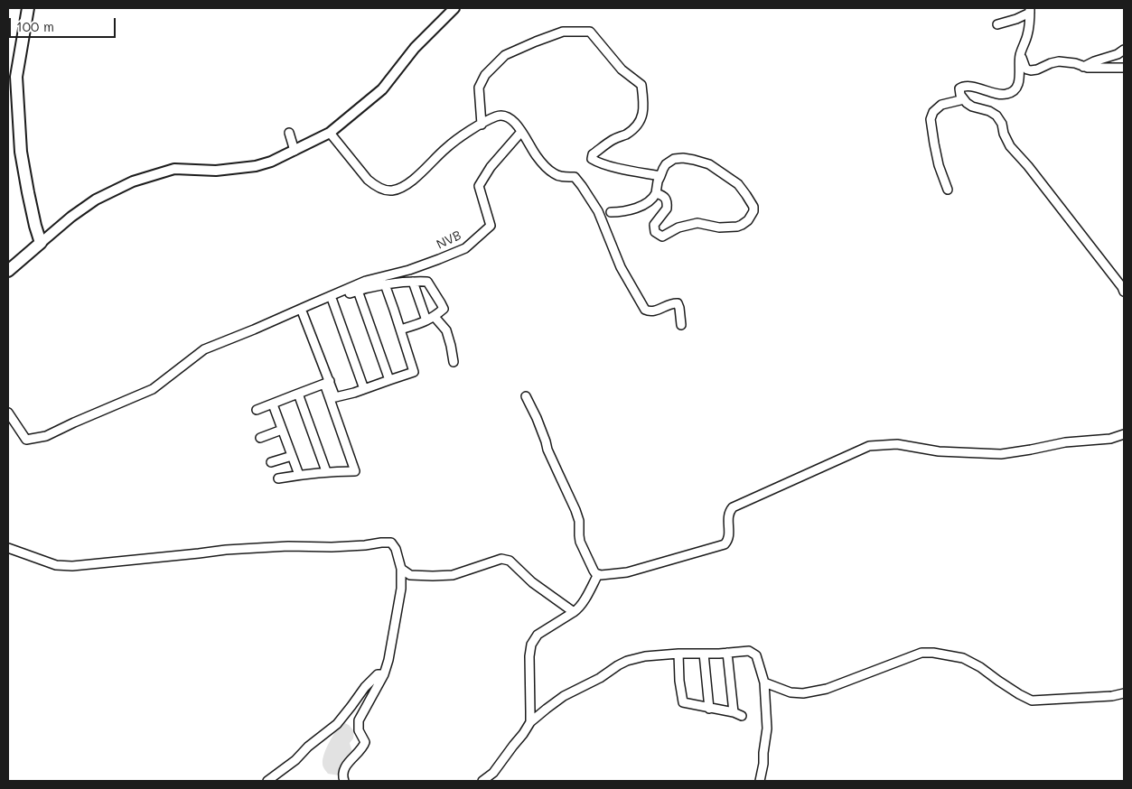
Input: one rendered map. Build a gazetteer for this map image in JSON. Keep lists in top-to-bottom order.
{
  "streets": {
    "street": ["NVB"]
  },
  "scale_bar": "100 m"
}
